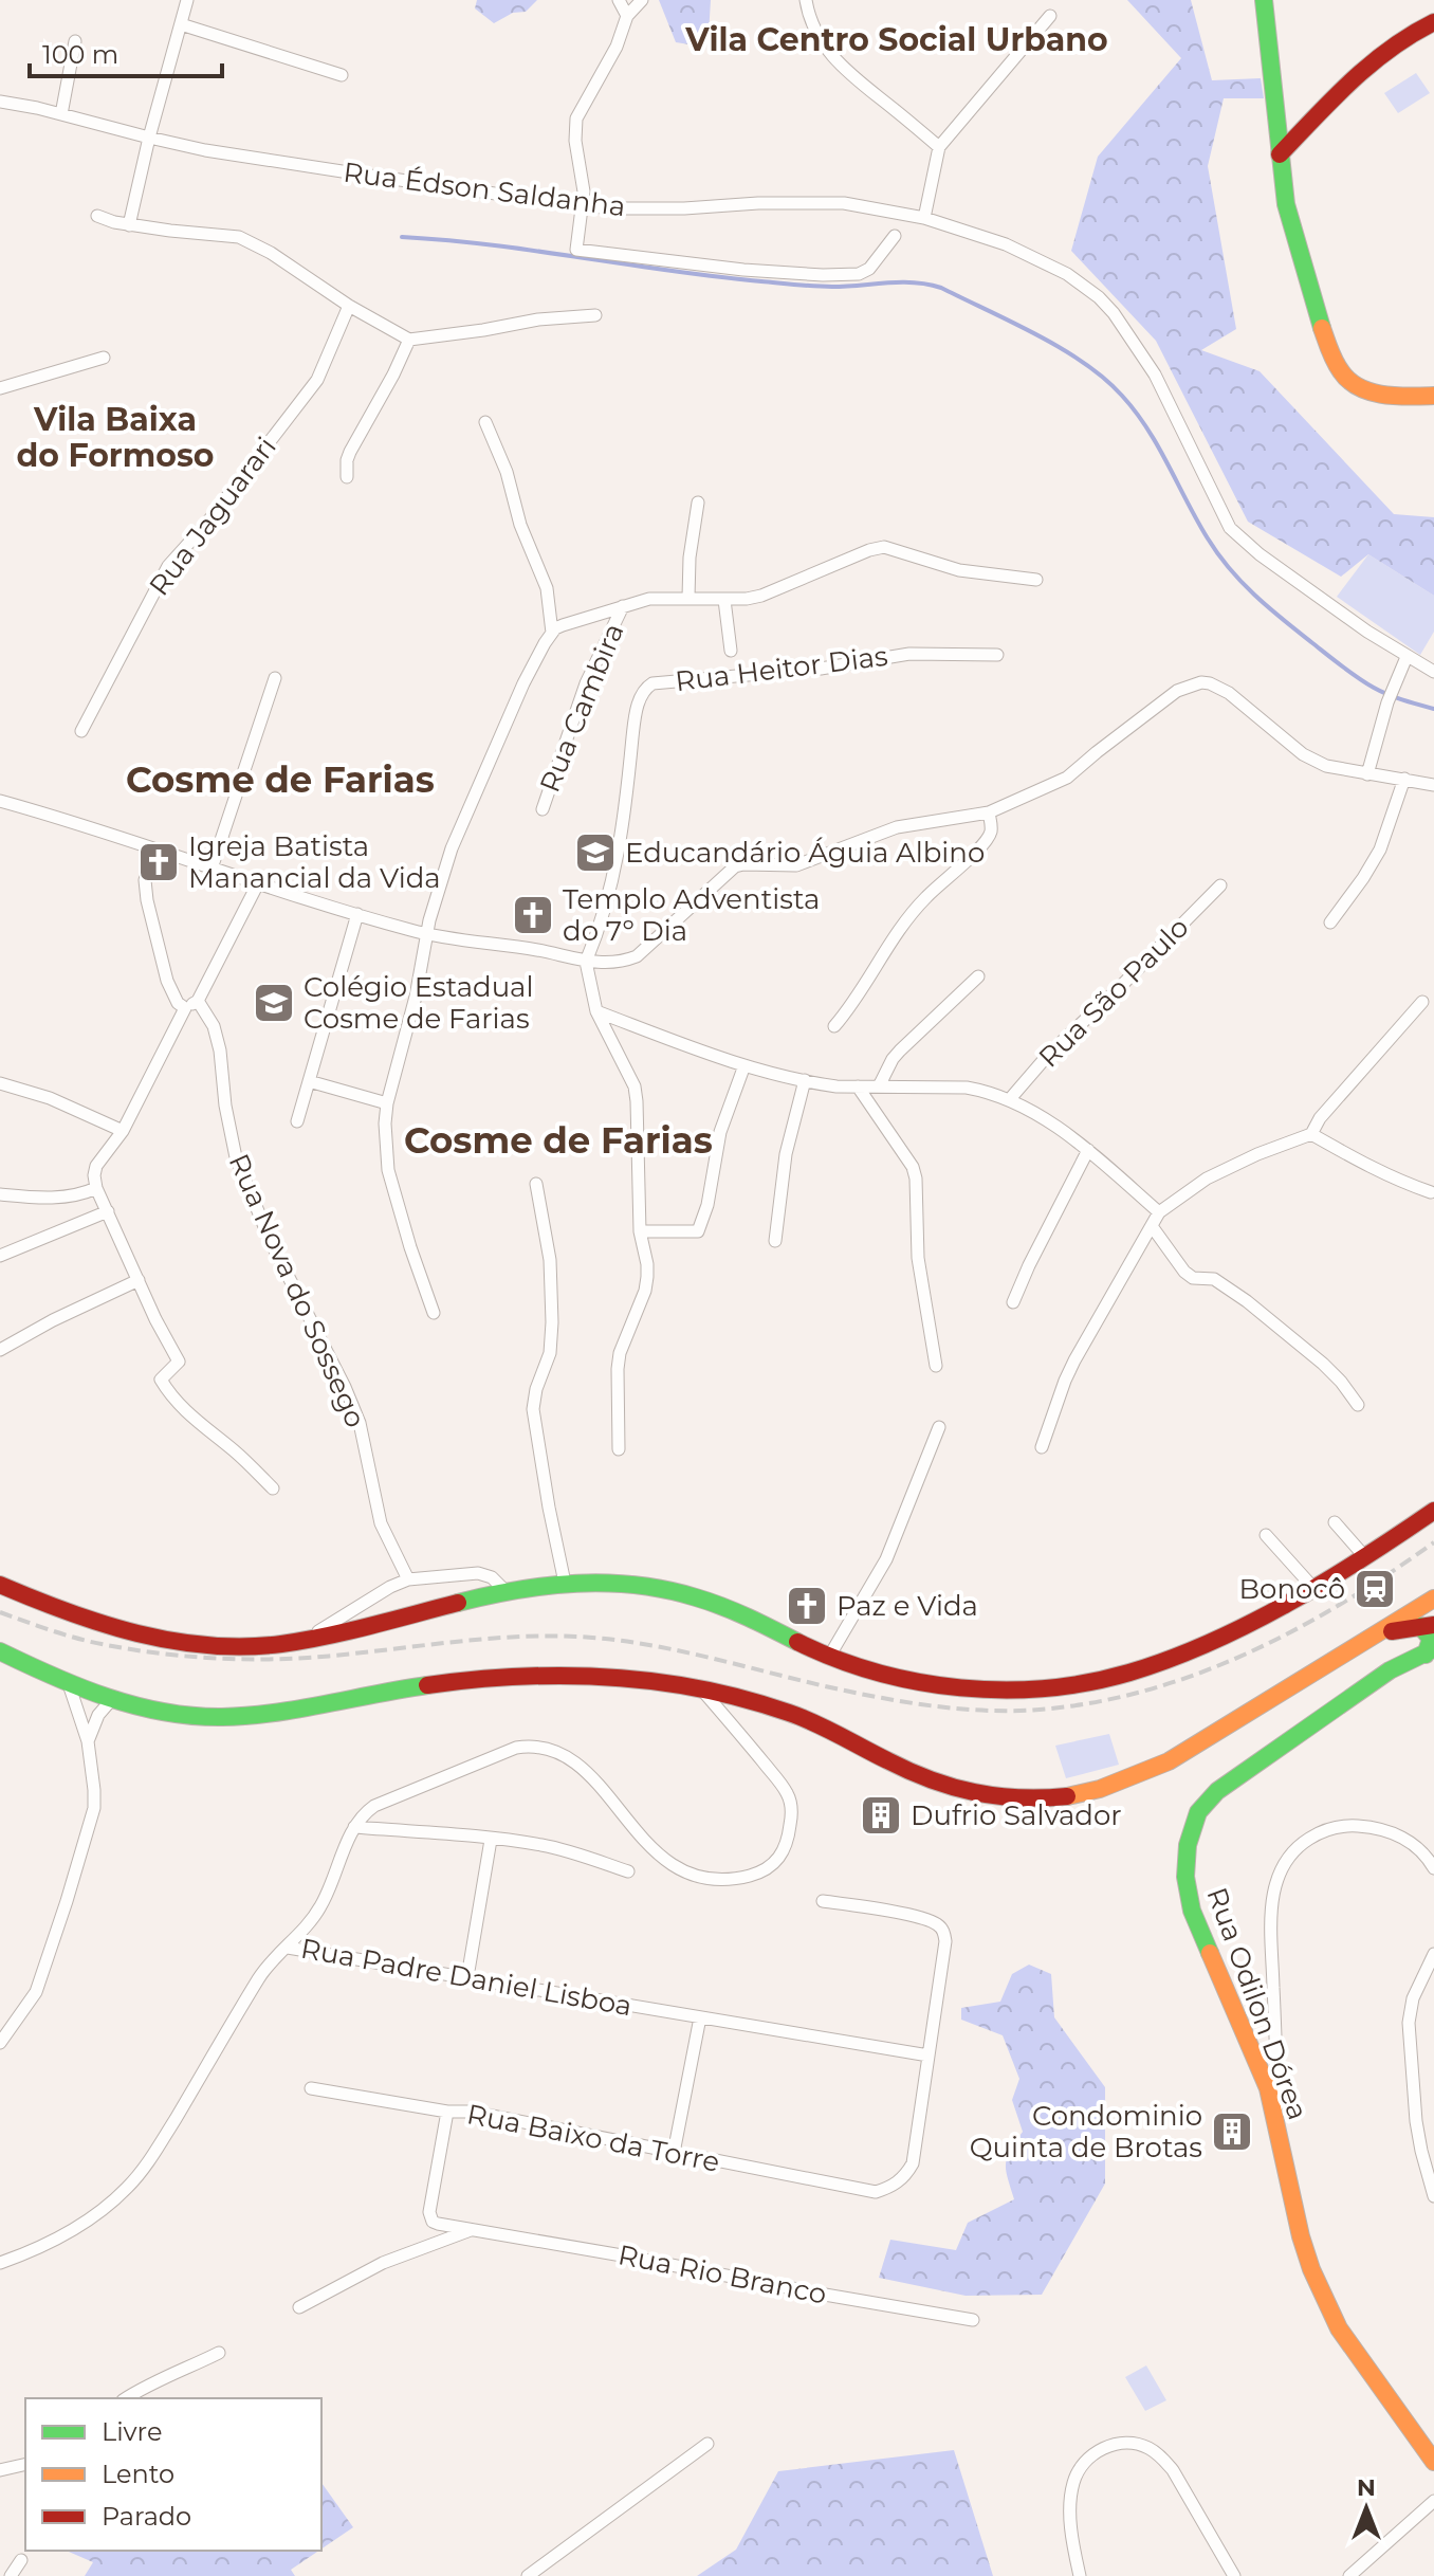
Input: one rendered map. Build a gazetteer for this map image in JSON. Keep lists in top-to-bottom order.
{
  "streets": {
    "main road": ["Rua Odilon Dórea"],
    "street": [
      "Rua Édson Saldanha",
      "Rua Jaguarari",
      "Rua Heitor Dias",
      "Rua Cambira",
      "Rua São Paulo",
      "Rua Nova do Sossego",
      "Rua Padre Daniel Lisboa",
      "Rua Baixo da Torre",
      "Rua Rio Branco"
    ]
  },
  "crossings": [
    ["Rua Padre Daniel Lisboa", "Rua Baixo da Torre"],
    ["Rua Baixo da Torre", "Rua Rio Branco"]
  ],
  "districts": [
    "Vila Centro Social Urbano",
    "Vila Baixa do Formoso",
    "Cosme de Farias",
    "Cosme de Farias"
  ],
  "places": {
    "school or university": ["Educandário Águia Albino", "Colégio Estadual Cosme de Farias"],
    "church": ["Igreja Batista Manancial da Vida", "Templo Adventista do 7º Dia", "Paz e Vida"],
    "station": ["Bonocô"],
    "building": ["Dufrio Salvador", "Condominio Quinta de Brotas"]
  },
  "legend": ["Livre", "Lento", "Parado"],
  "scale_bar": "100 m",
  "north": "top"
}
